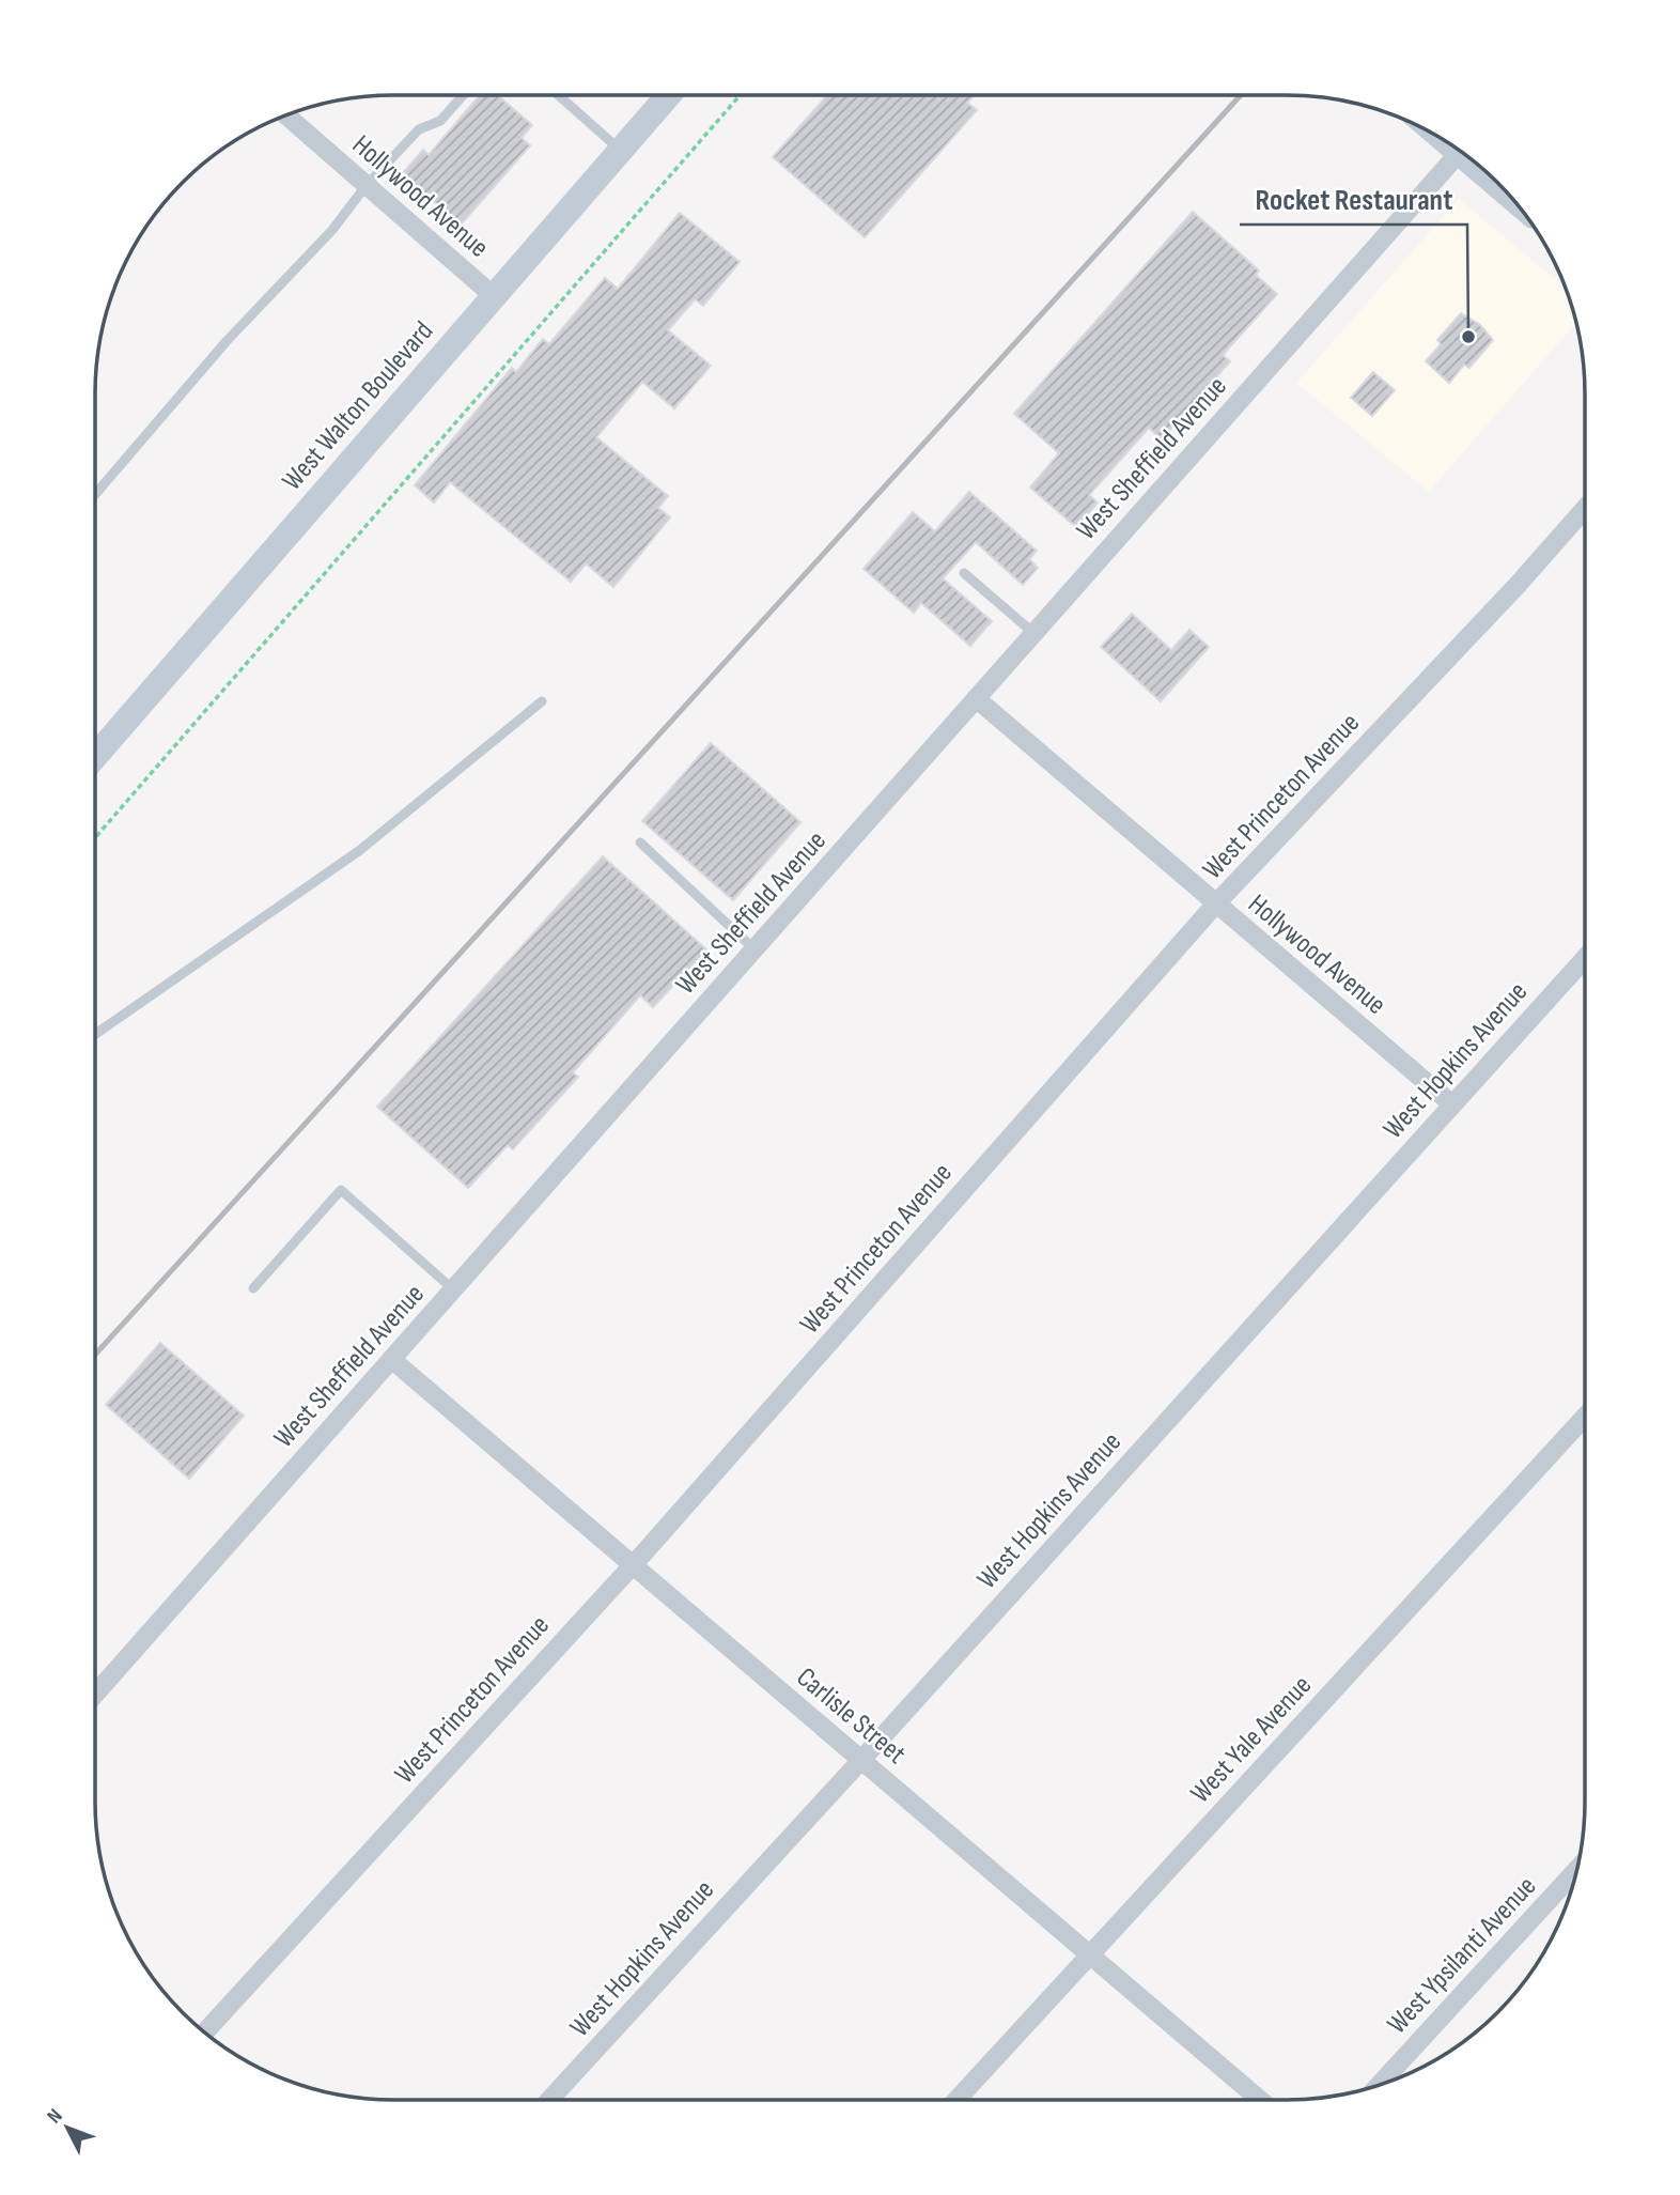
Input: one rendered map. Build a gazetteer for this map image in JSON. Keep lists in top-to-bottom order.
{
  "streets": {
    "main road": ["West Walton Boulevard"],
    "street": [
      "Hollywood Avenue",
      "West Sheffield Avenue",
      "West Princeton Avenue",
      "West Hopkins Avenue",
      "Carlisle Street",
      "West Yale Avenue",
      "West Ypsilanti Avenue"
    ]
  },
  "crossings": [
    ["Hollywood Avenue", "West Walton Boulevard"],
    ["Hollywood Avenue", "West Sheffield Avenue"],
    ["Hollywood Avenue", "West Princeton Avenue"],
    ["Hollywood Avenue", "West Hopkins Avenue"],
    ["West Sheffield Avenue", "Carlisle Street"],
    ["West Princeton Avenue", "Carlisle Street"],
    ["West Hopkins Avenue", "Carlisle Street"],
    ["Carlisle Street", "West Yale Avenue"]
  ],
  "places": ["Rocket Restaurant"],
  "north": "top left"
}
